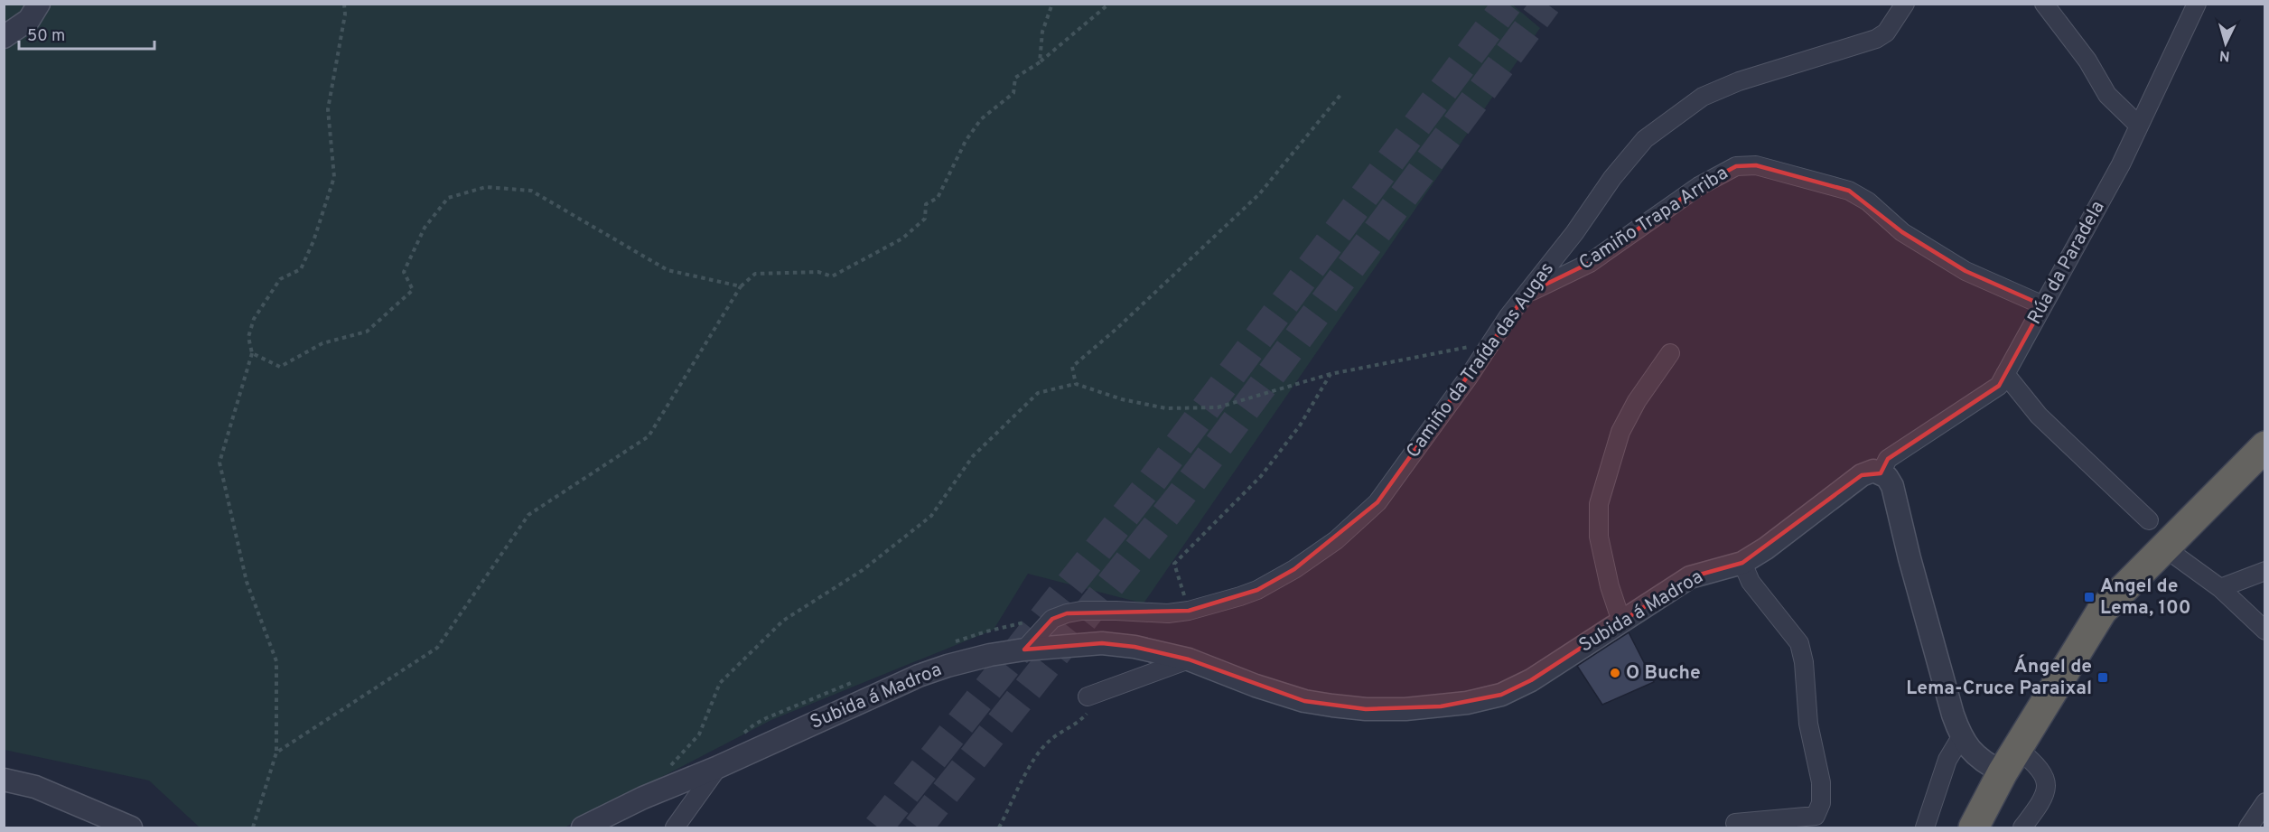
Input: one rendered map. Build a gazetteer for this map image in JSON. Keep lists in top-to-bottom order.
{
  "streets": {
    "street": [
      "Camiño Trapa Arriba",
      "Rúa da Paradela",
      "Camiño da Traída das Augas",
      "Subida á Madroa"
    ]
  },
  "crossings": [
    ["Camiño Trapa Arriba", "Rúa da Paradela"],
    ["Camiño Trapa Arriba", "Camiño da Traída das Augas"],
    ["Rúa da Paradela", "Subida á Madroa"],
    ["Camiño da Traída das Augas", "Subida á Madroa"]
  ],
  "places": {
    "transit": ["Angel de Lema, 100", "Ángel de Lema-Cruce Paraixal"],
    "other": ["O Buche"]
  },
  "scale_bar": "50 m",
  "north": "bottom"
}
